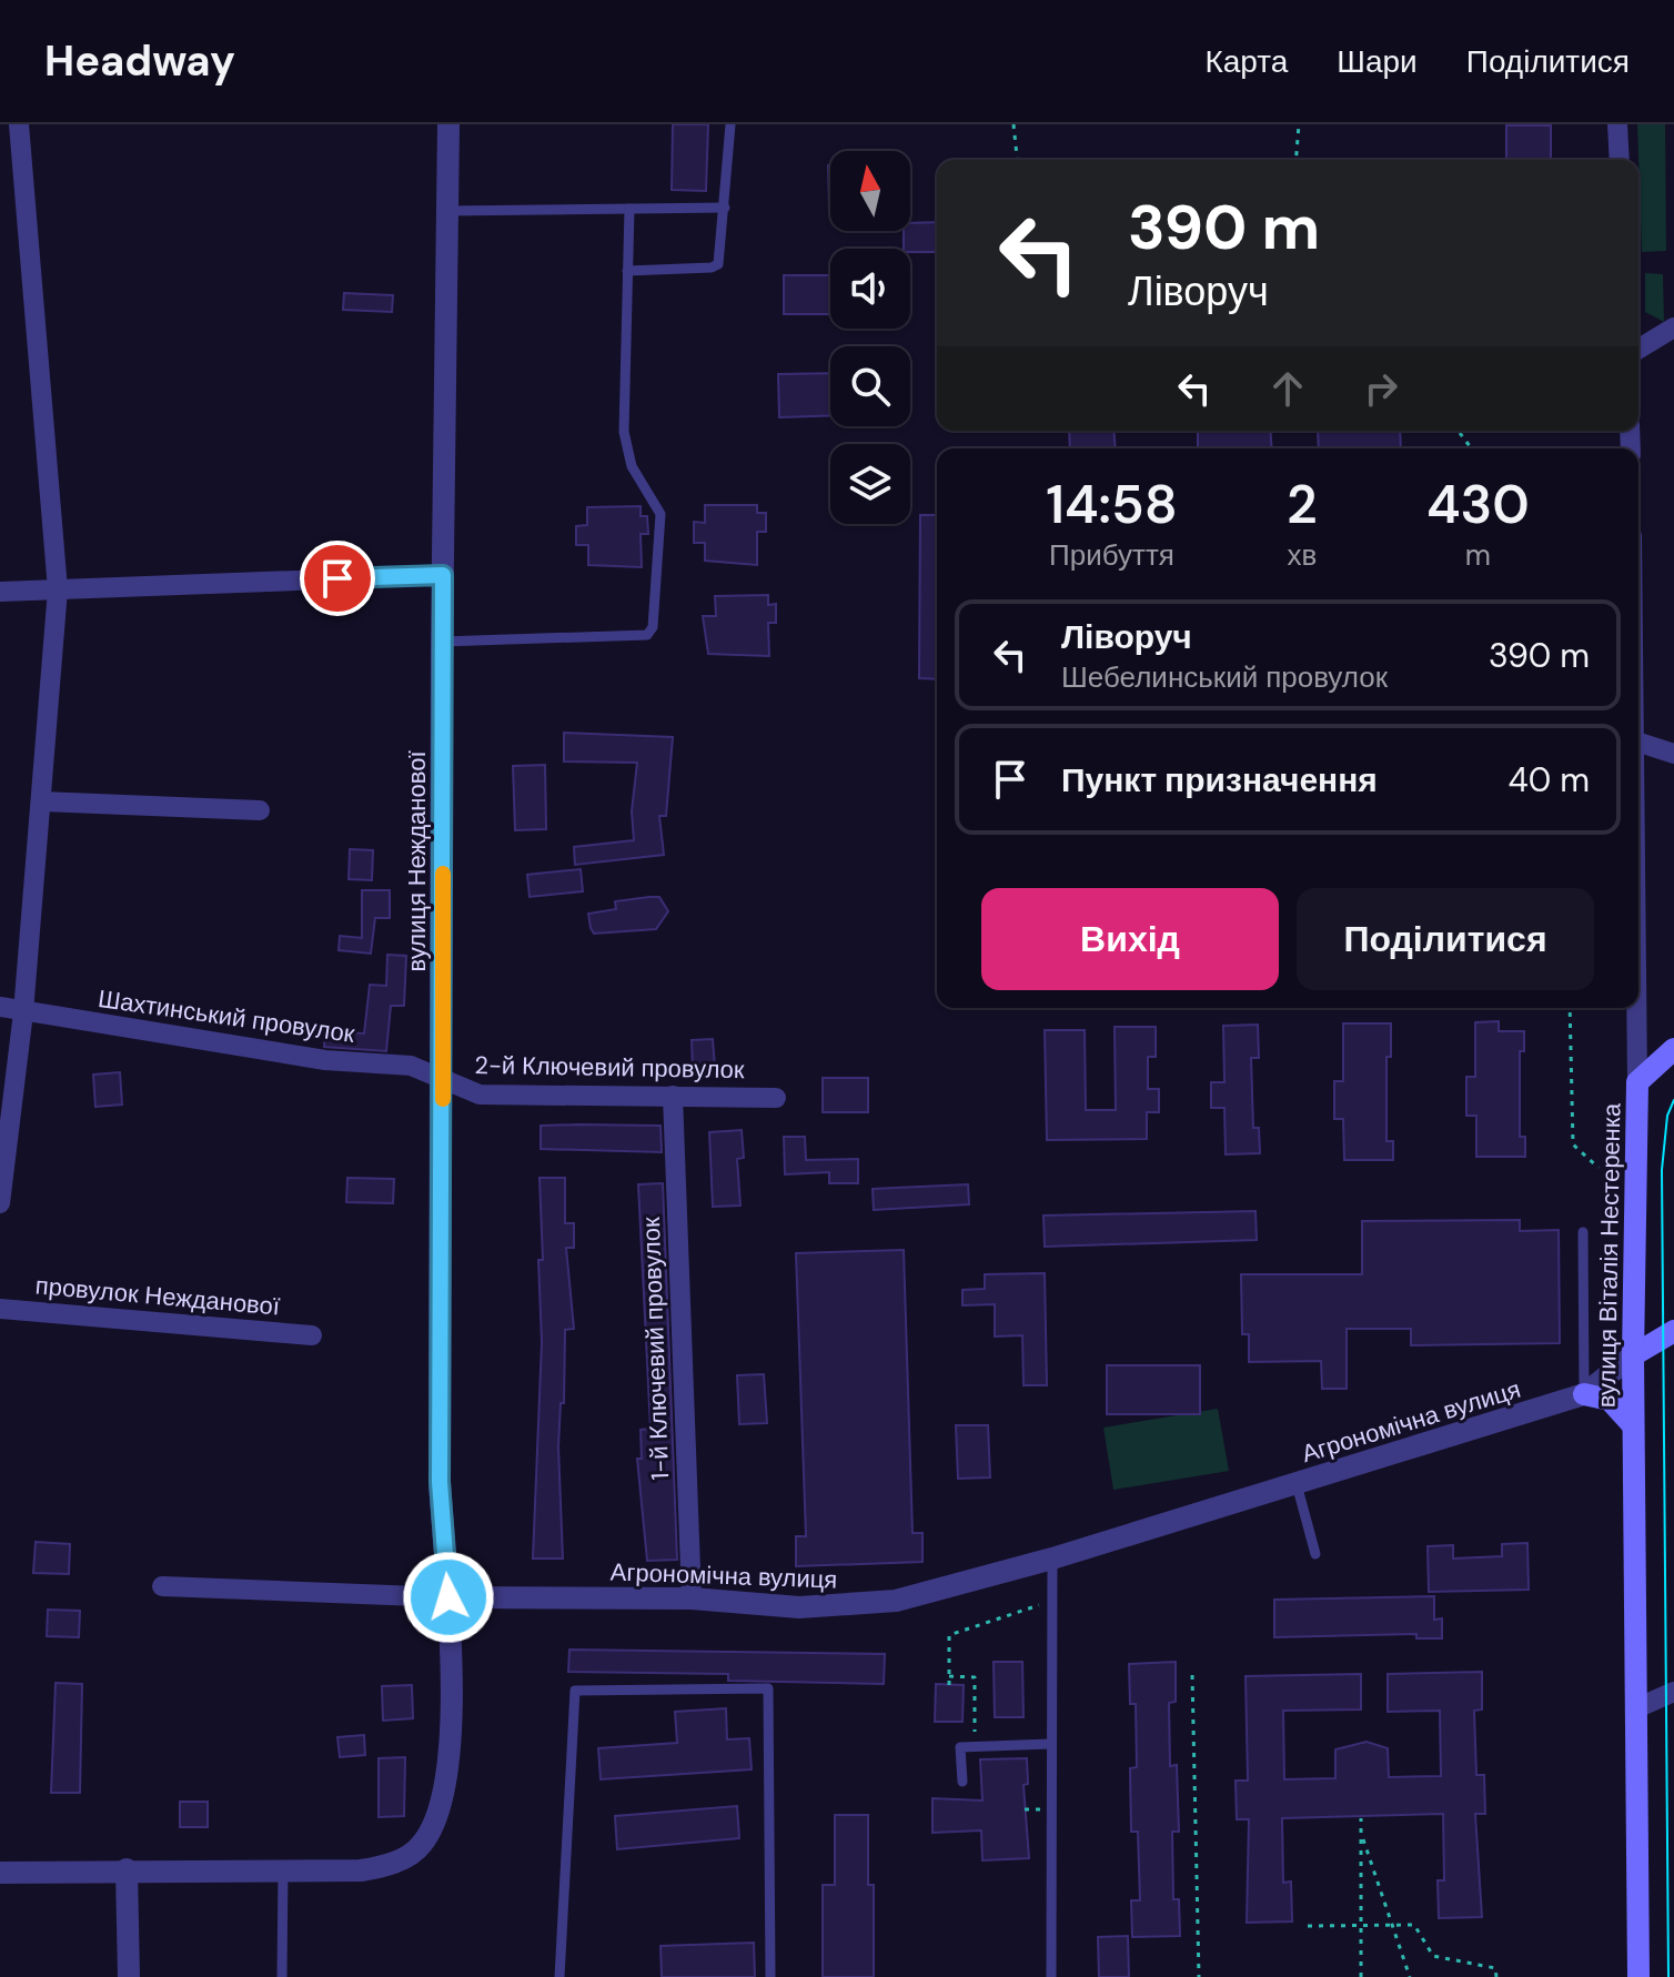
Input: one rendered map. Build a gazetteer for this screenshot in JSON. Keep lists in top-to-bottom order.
{
  "streets": {
    "main road": ["вулиця Віталія Нестеренка"],
    "street": [
      "вулиця Нежданової",
      "Шахтинський провулок",
      "2-й Ключевий провулок",
      "провулок Нежданової",
      "1-й Ключевий провулок",
      "Агрономічна вулиця"
    ]
  },
  "crossings": [
    ["вулиця Нежданової", "Шахтинський провулок"],
    ["вулиця Нежданової", "2-й Ключевий провулок"],
    ["вулиця Нежданової", "Агрономічна вулиця"],
    ["Шахтинський провулок", "2-й Ключевий провулок"],
    ["2-й Ключевий провулок", "1-й Ключевий провулок"],
    ["вулиця Віталія Нестеренка", "Агрономічна вулиця"],
    ["1-й Ключевий провулок", "Агрономічна вулиця"]
  ],
  "north": "top",
  "page": {
    "header": "Headway",
    "nav": ["Карта", "Шари", "Поділитися"],
    "turn": ["390 m", "Ліворуч"],
    "eta": [
      "14:58",
      "Прибуття",
      "2",
      "хв",
      "430",
      "m"
    ],
    "list": [
      {
        "name": "Ліворуч",
        "note": "Шебелинський провулок",
        "value": "390 m"
      },
      {
        "name": "Пункт призначення",
        "value": "40 m"
      }
    ],
    "buttons": ["Вихід", "Поділитися"]
  }
}
